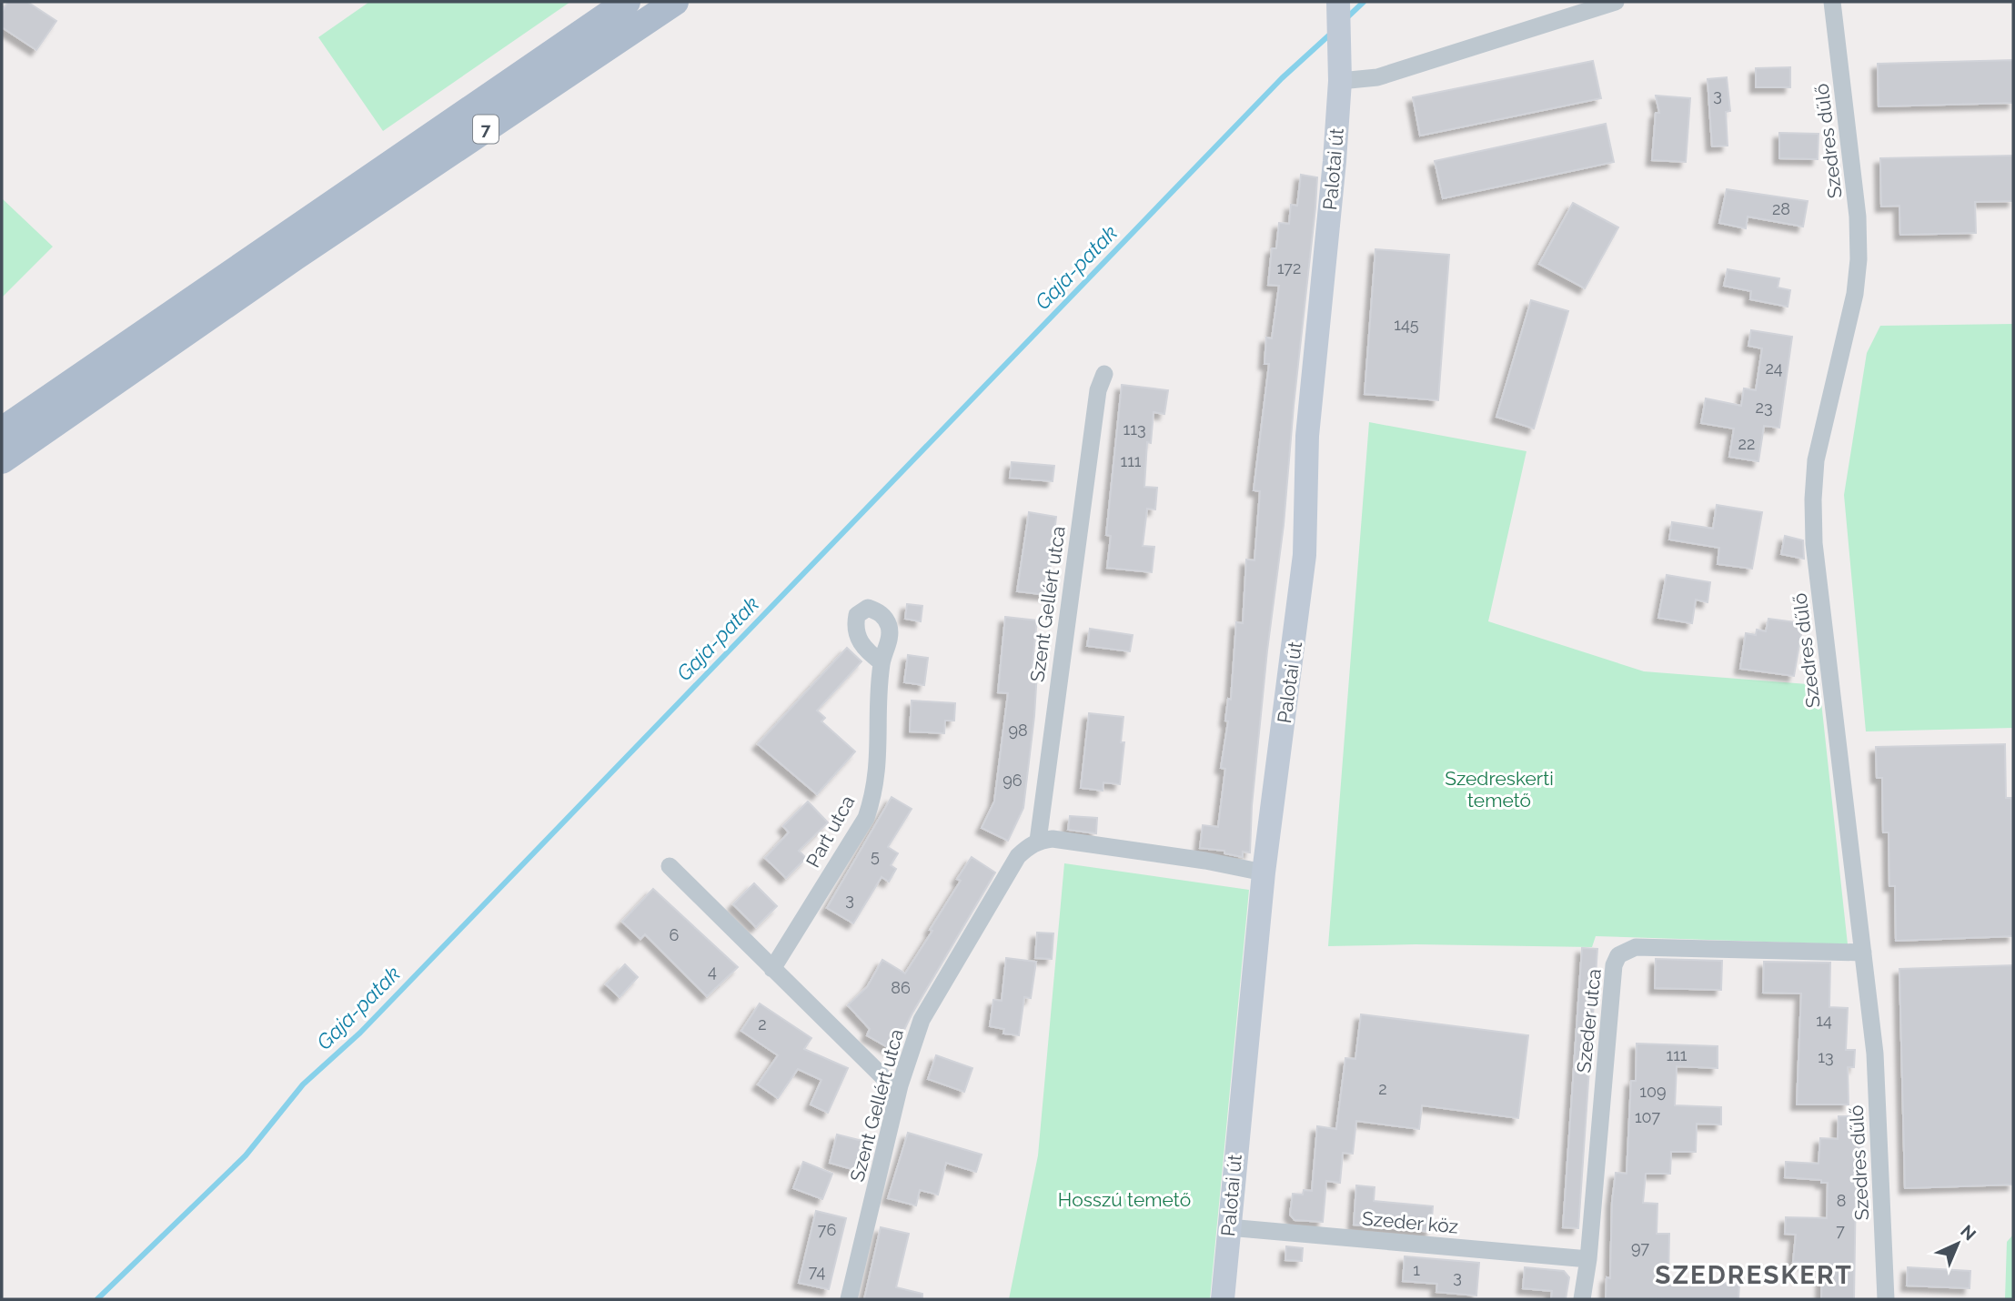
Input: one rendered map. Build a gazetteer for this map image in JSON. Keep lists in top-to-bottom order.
{
  "streets": {
    "main road": ["7", "Palotai út"],
    "street": [
      "Szedres dűlő",
      "Szent Gellért utca",
      "Part utca",
      "Szeder utca",
      "Szeder köz"
    ]
  },
  "crossings": [
    ["Szedres dűlő", "Szeder utca"],
    ["Palotai út", "Szeder köz"],
    ["Szeder utca", "Szeder köz"]
  ],
  "districts": ["SZEDRESKERT"],
  "water": ["Gaja-patak"],
  "parks": ["Szedreskerti temető", "Hosszú temető"],
  "house_numbers": [
    "3",
    "28",
    "172",
    "145",
    "24",
    "23",
    "113",
    "22",
    "111",
    "98",
    "96",
    "5",
    "3",
    "6",
    "4",
    "86",
    "14",
    "2",
    "111",
    "13",
    "2",
    "109",
    "107",
    "8",
    "76",
    "7",
    "97",
    "1",
    "74",
    "3"
  ],
  "north": "top right"
}
